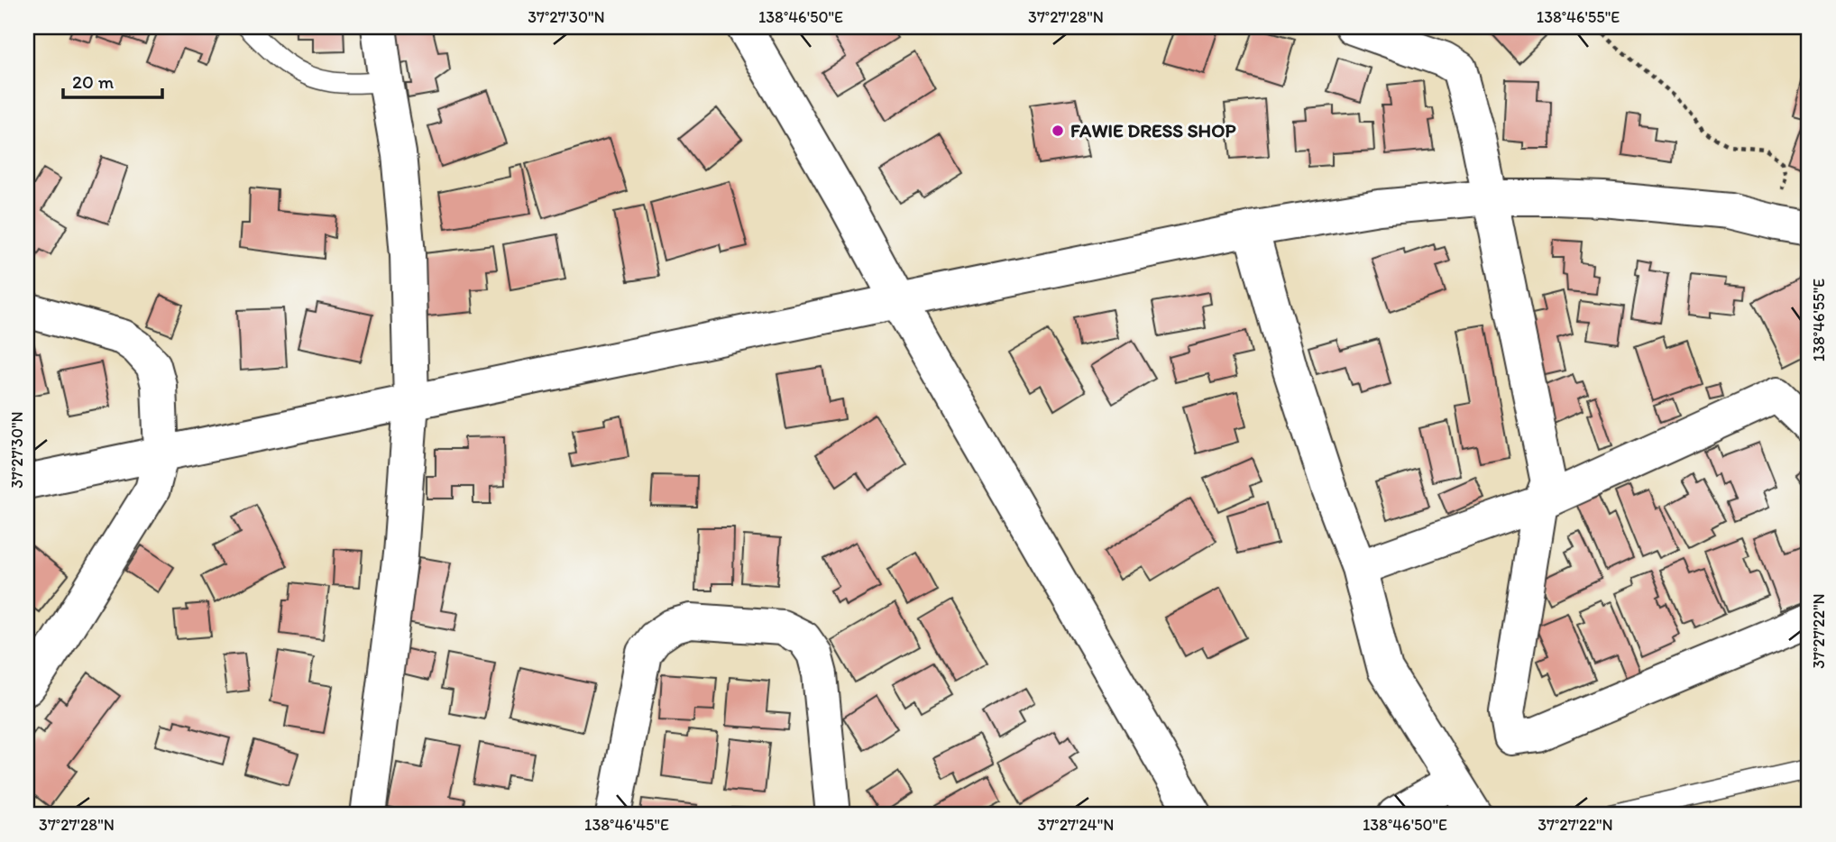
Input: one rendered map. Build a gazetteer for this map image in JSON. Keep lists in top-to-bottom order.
{
  "places": ["FAWIE DRESS SHOP"],
  "scale_bar": "20 m",
  "coordinates": [
    "37°27'30\"N",
    "138°46'50\"E",
    "37°27'28\"N",
    "138°46'55\"E",
    "37°27'22\"N",
    "138°46'45\"E",
    "37°27'24\"N"
  ]
}
